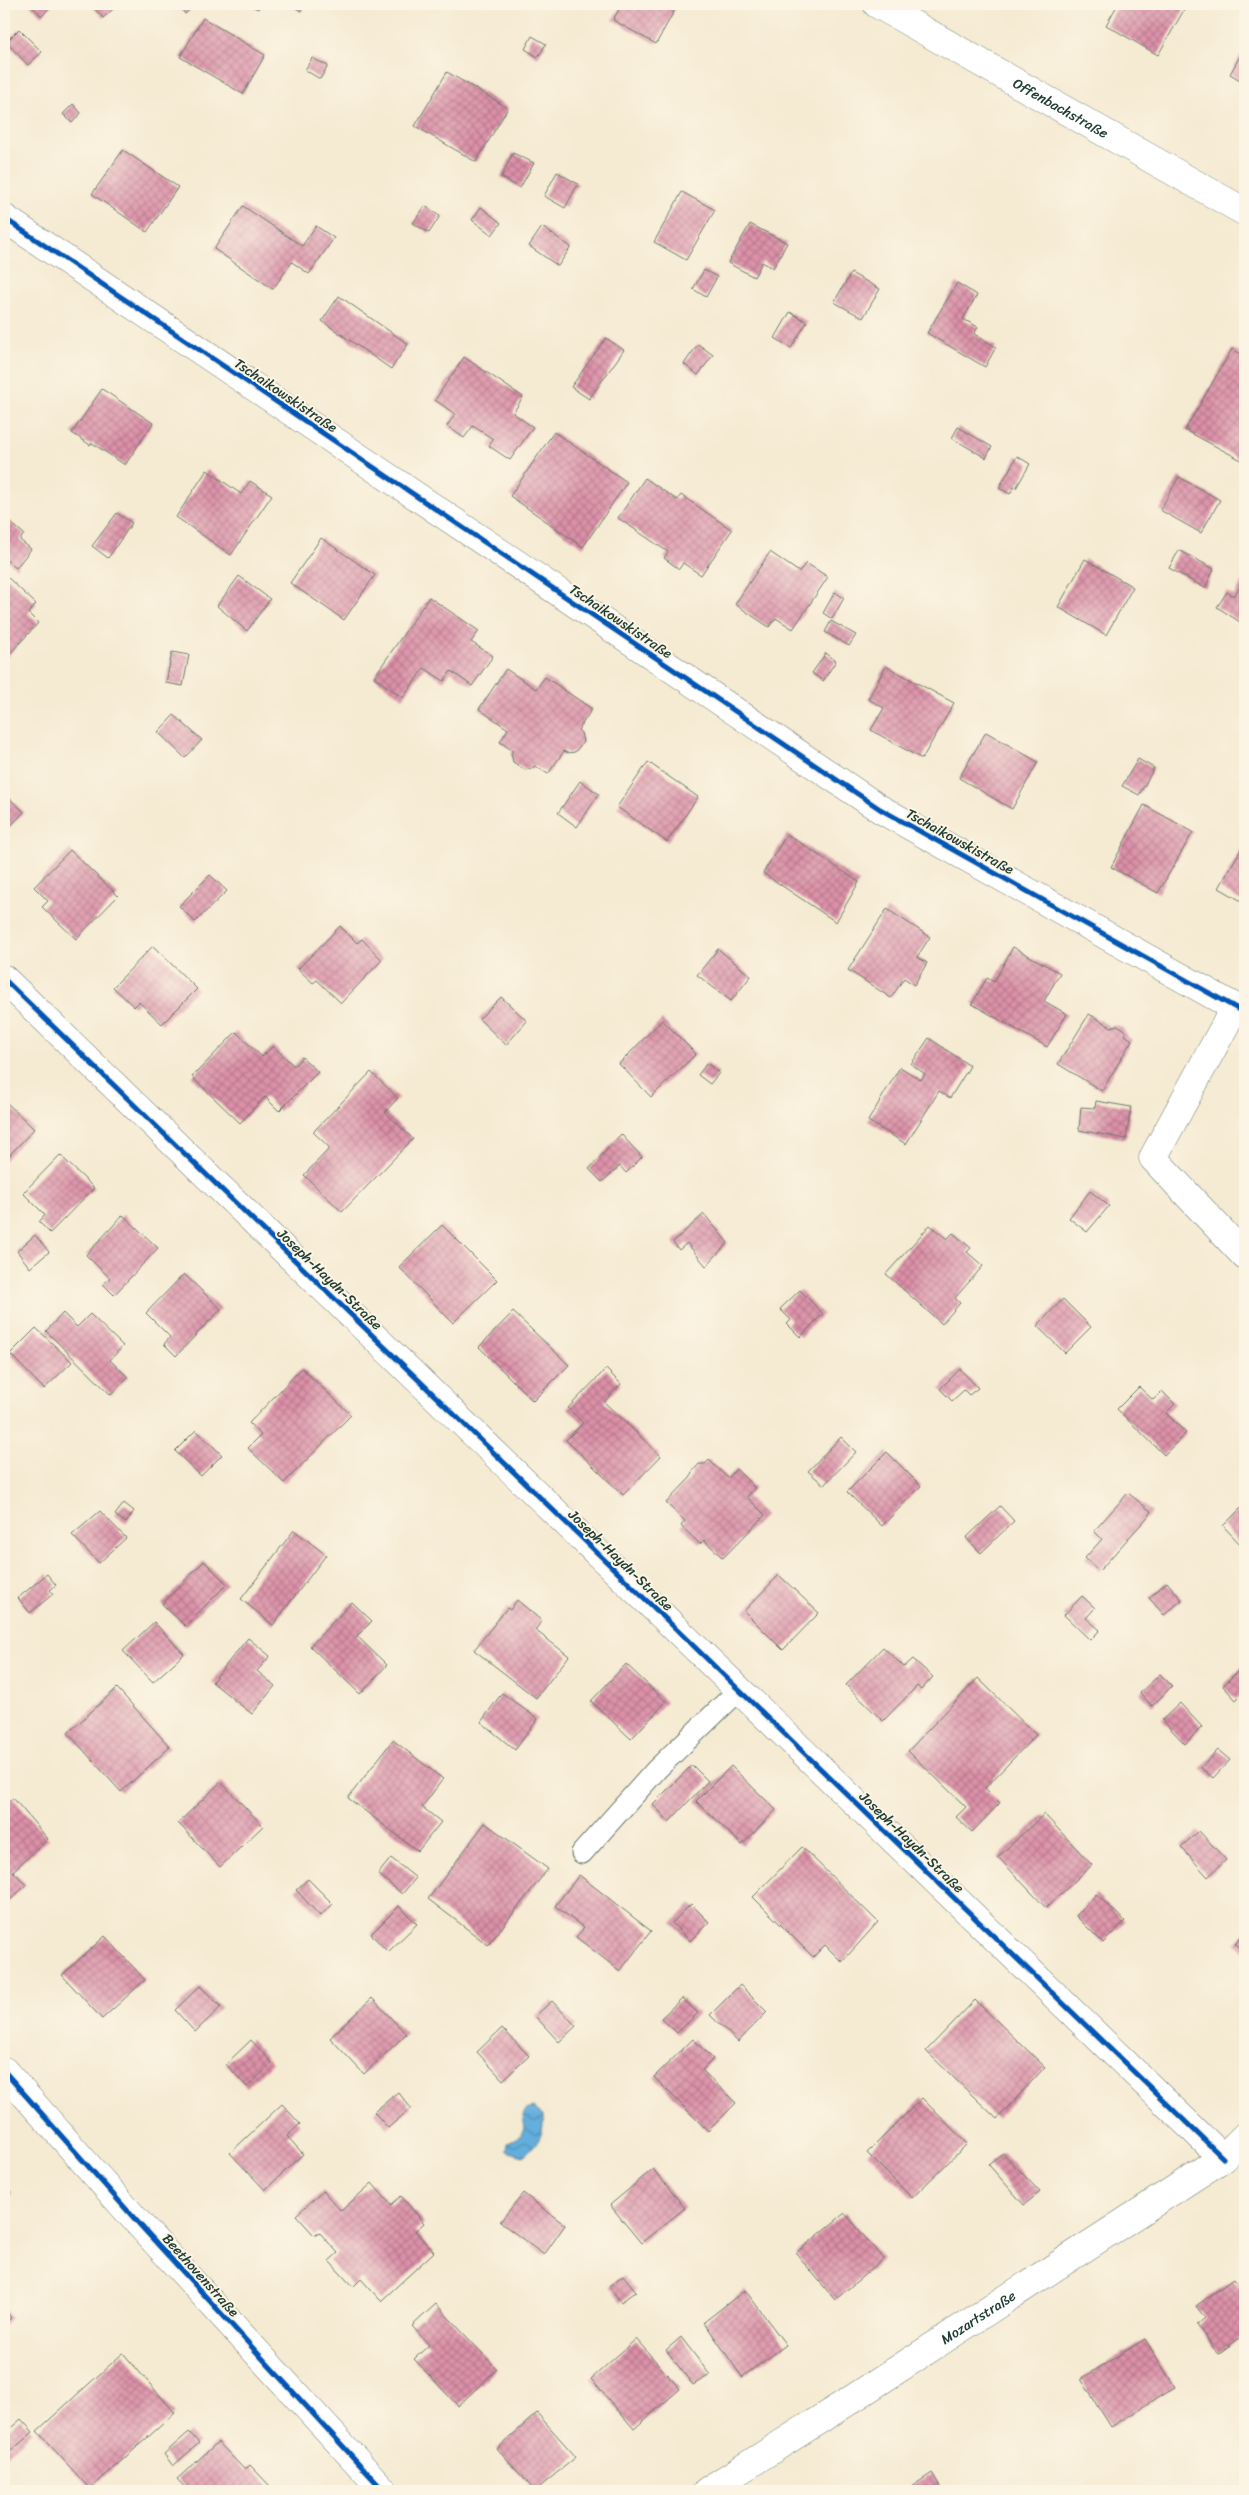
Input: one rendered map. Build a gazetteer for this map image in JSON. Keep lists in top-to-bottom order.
{
  "streets": {
    "street": [
      "Offenbachstraße",
      "Tschaikowskistraße",
      "Joseph-Haydn-Straße",
      "Beethovenstraße",
      "Mozartstraße"
    ]
  },
  "crossings": [
    ["Joseph-Haydn-Straße", "Mozartstraße"]
  ]
}
